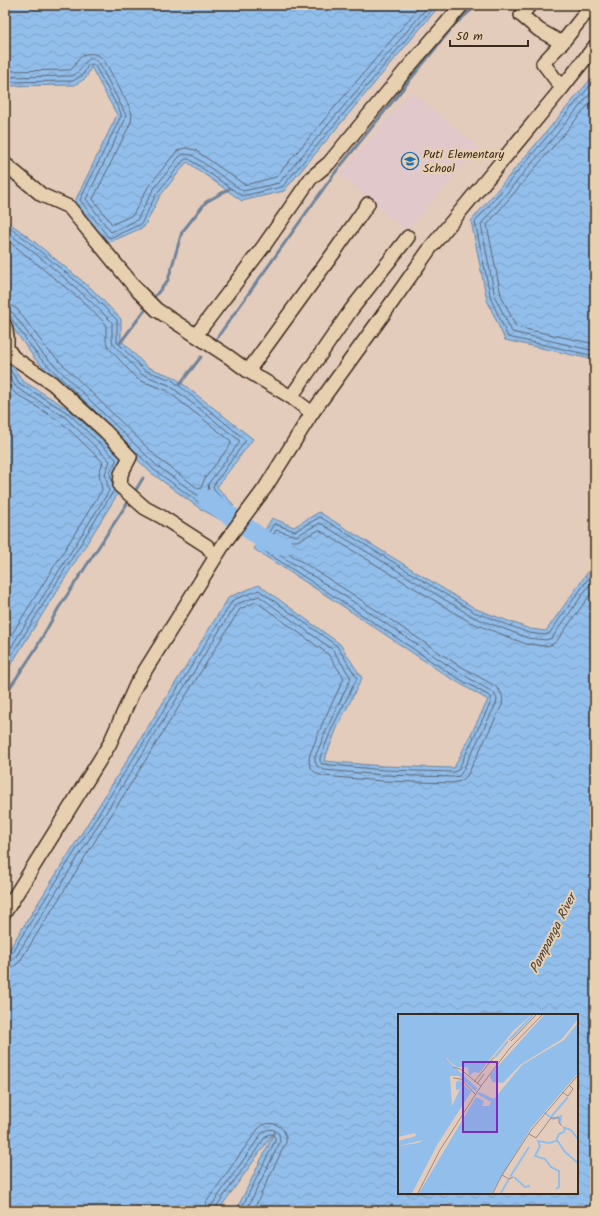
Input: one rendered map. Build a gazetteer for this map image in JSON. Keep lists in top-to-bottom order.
{
  "water": ["Pampanga River"],
  "places": {
    "school or university": ["Puti Elementary School"]
  },
  "scale_bar": "50 m"
}
